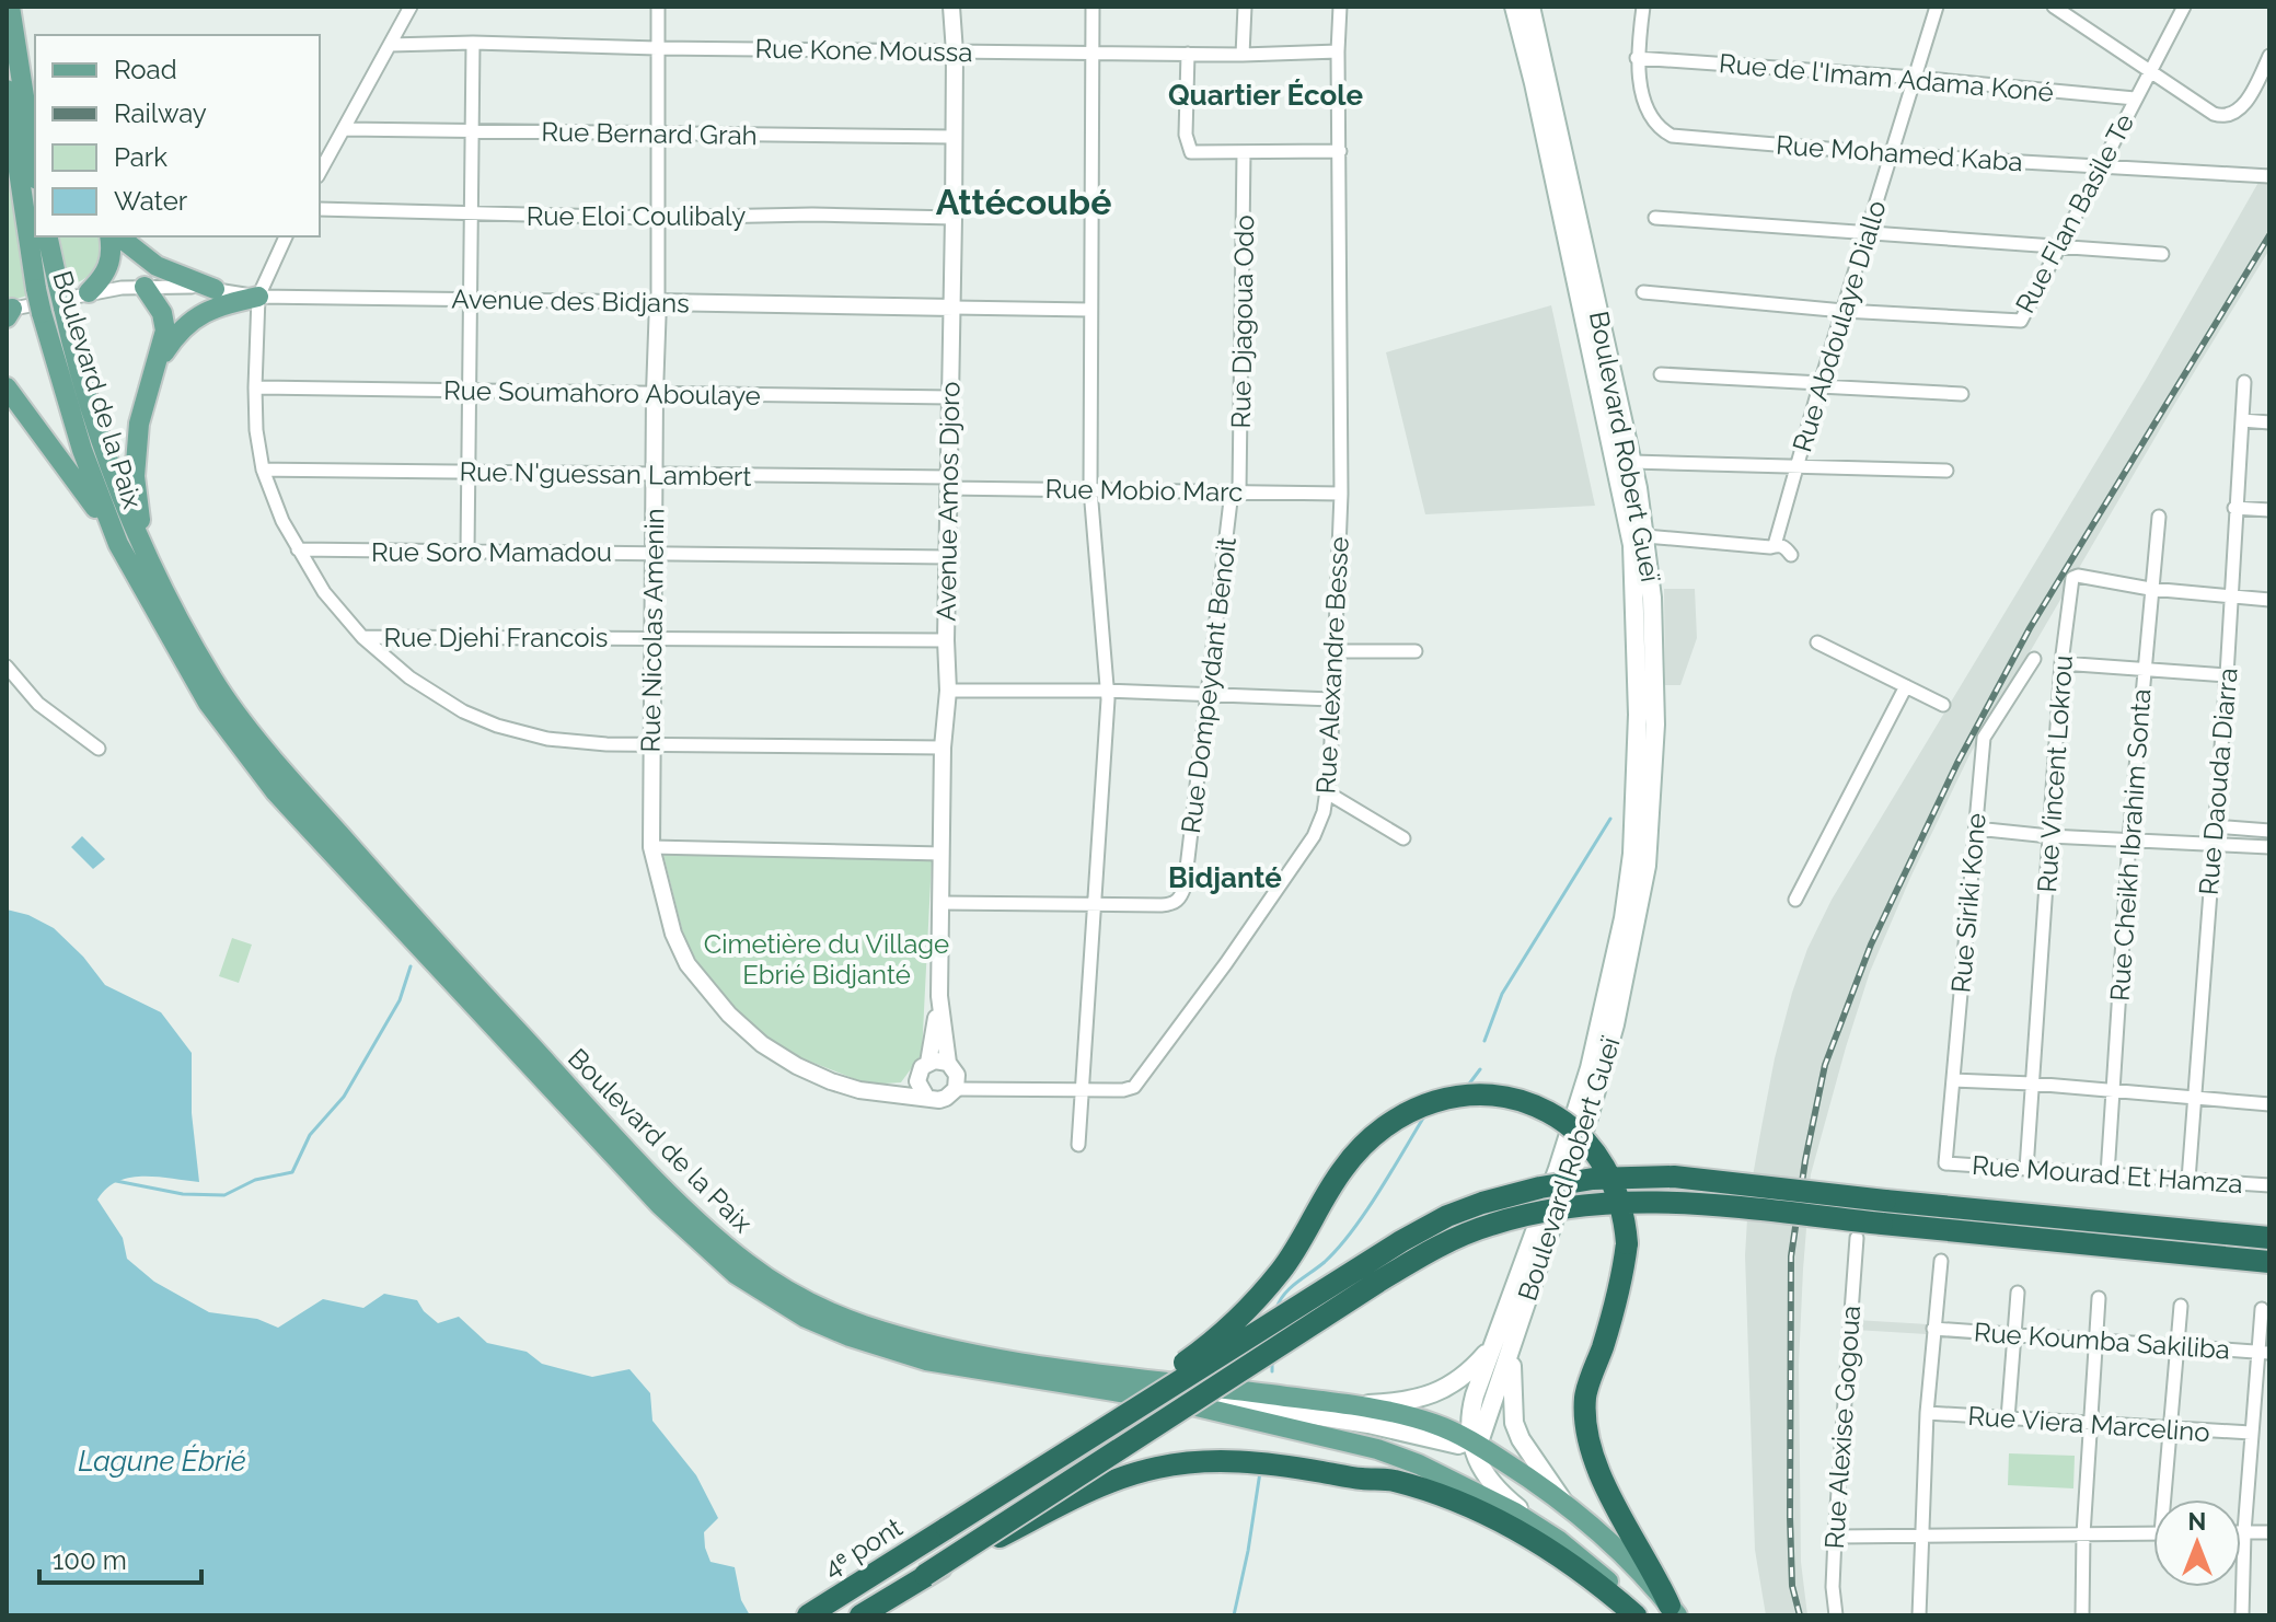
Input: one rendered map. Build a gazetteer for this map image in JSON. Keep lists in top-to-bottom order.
{
  "streets": {
    "highway": ["4ᵉ pont"],
    "main road": ["Boulevard de la Paix", "Boulevard Robert Gueï"],
    "street": [
      "Rue Kone Moussa",
      "Rue de l'Imam Adama Koné",
      "Rue Bernard Grah",
      "Rue Mohamed Kaba",
      "Rue Flan Basile Te",
      "Rue Eloi Coulibaly",
      "Avenue des Bidjans",
      "Rue Djagoua Odo",
      "Rue Abdoulaye Diallo",
      "Rue Soumahoro Aboulaye",
      "Rue N'guessan Lambert",
      "Rue Mobio Marc",
      "Avenue Amos Djoro",
      "Rue Soro Mamadou",
      "Rue Nicolas Amenin",
      "Rue Djehi Francois",
      "Rue Alexandre Besse",
      "Rue Dompeydant Benoit",
      "Rue Vincent Lokrou",
      "Rue Daouda Diarra",
      "Rue Cheikh Ibrahim Sonta",
      "Rue Siriki Kone",
      "Rue Mourad Et Hamza",
      "Rue Koumba Sakiliba",
      "Rue Viera Marcelino",
      "Rue Alexise Gogoua"
    ]
  },
  "crossings": [
    ["Rue Kone Moussa", "Avenue Amos Djoro"],
    ["Rue Kone Moussa", "Rue Nicolas Amenin"],
    ["Rue Kone Moussa", "Rue Alexandre Besse"],
    ["Rue de l'Imam Adama Koné", "Rue Mohamed Kaba"],
    ["Rue de l'Imam Adama Koné", "Rue Flan Basile Te"],
    ["Rue de l'Imam Adama Koné", "Rue Abdoulaye Diallo"],
    ["Rue Bernard Grah", "Avenue Amos Djoro"],
    ["Rue Bernard Grah", "Rue Nicolas Amenin"],
    ["Rue Mohamed Kaba", "Rue Flan Basile Te"],
    ["Rue Mohamed Kaba", "Rue Abdoulaye Diallo"],
    ["Rue Flan Basile Te", "Rue Abdoulaye Diallo"],
    ["Rue Eloi Coulibaly", "Avenue Amos Djoro"],
    ["Rue Eloi Coulibaly", "Rue Nicolas Amenin"],
    ["Avenue des Bidjans", "Boulevard de la Paix"],
    ["Avenue des Bidjans", "Avenue Amos Djoro"],
    ["Avenue des Bidjans", "Rue Nicolas Amenin"],
    ["Rue Djagoua Odo", "Rue Mobio Marc"],
    ["Rue Djagoua Odo", "Rue Dompeydant Benoit"],
    ["Boulevard de la Paix", "Boulevard Robert Gueï"],
    ["Rue Soumahoro Aboulaye", "Avenue Amos Djoro"],
    ["Rue Soumahoro Aboulaye", "Rue Nicolas Amenin"],
    ["Rue N'guessan Lambert", "Rue Mobio Marc"],
    ["Rue N'guessan Lambert", "Avenue Amos Djoro"],
    ["Rue N'guessan Lambert", "Rue Nicolas Amenin"],
    ["Rue Mobio Marc", "Avenue Amos Djoro"],
    ["Rue Mobio Marc", "Rue Alexandre Besse"],
    ["Rue Mobio Marc", "Rue Dompeydant Benoit"],
    ["Avenue Amos Djoro", "Rue Soro Mamadou"],
    ["Avenue Amos Djoro", "Rue Nicolas Amenin"],
    ["Avenue Amos Djoro", "Rue Djehi Francois"],
    ["Avenue Amos Djoro", "Rue Alexandre Besse"],
    ["Avenue Amos Djoro", "Rue Dompeydant Benoit"],
    ["Rue Soro Mamadou", "Rue Nicolas Amenin"],
    ["Rue Nicolas Amenin", "Rue Djehi Francois"],
    ["Rue Nicolas Amenin", "Rue Alexandre Besse"],
    ["Rue Vincent Lokrou", "Rue Daouda Diarra"],
    ["Rue Vincent Lokrou", "Rue Cheikh Ibrahim Sonta"],
    ["Rue Vincent Lokrou", "Rue Mourad Et Hamza"],
    ["Rue Daouda Diarra", "Rue Mourad Et Hamza"],
    ["Rue Cheikh Ibrahim Sonta", "Rue Mourad Et Hamza"],
    ["Rue Siriki Kone", "Rue Mourad Et Hamza"]
  ],
  "districts": ["Quartier École", "Attécoubé", "Bidjanté"],
  "water": ["Lagune Ébrié"],
  "parks": ["Cimetière du Village Ebrié Bidjanté"],
  "legend": [
    "Road",
    "Railway",
    "Park",
    "Water"
  ],
  "scale_bar": "100 m",
  "north": "top"
}
